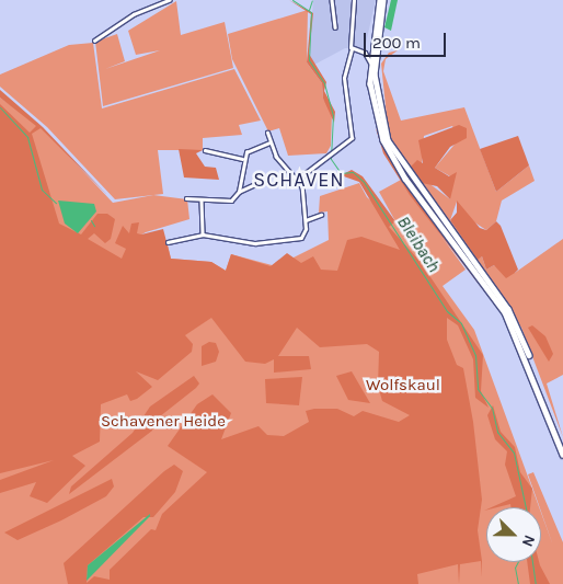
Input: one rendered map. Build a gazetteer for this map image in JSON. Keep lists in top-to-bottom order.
{
  "districts": ["SCHAVEN"],
  "water": ["Bleibach"],
  "parks": ["Wolfskaul", "Schavener Heide"],
  "scale_bar": "200 m",
  "north": "bottom right"
}
